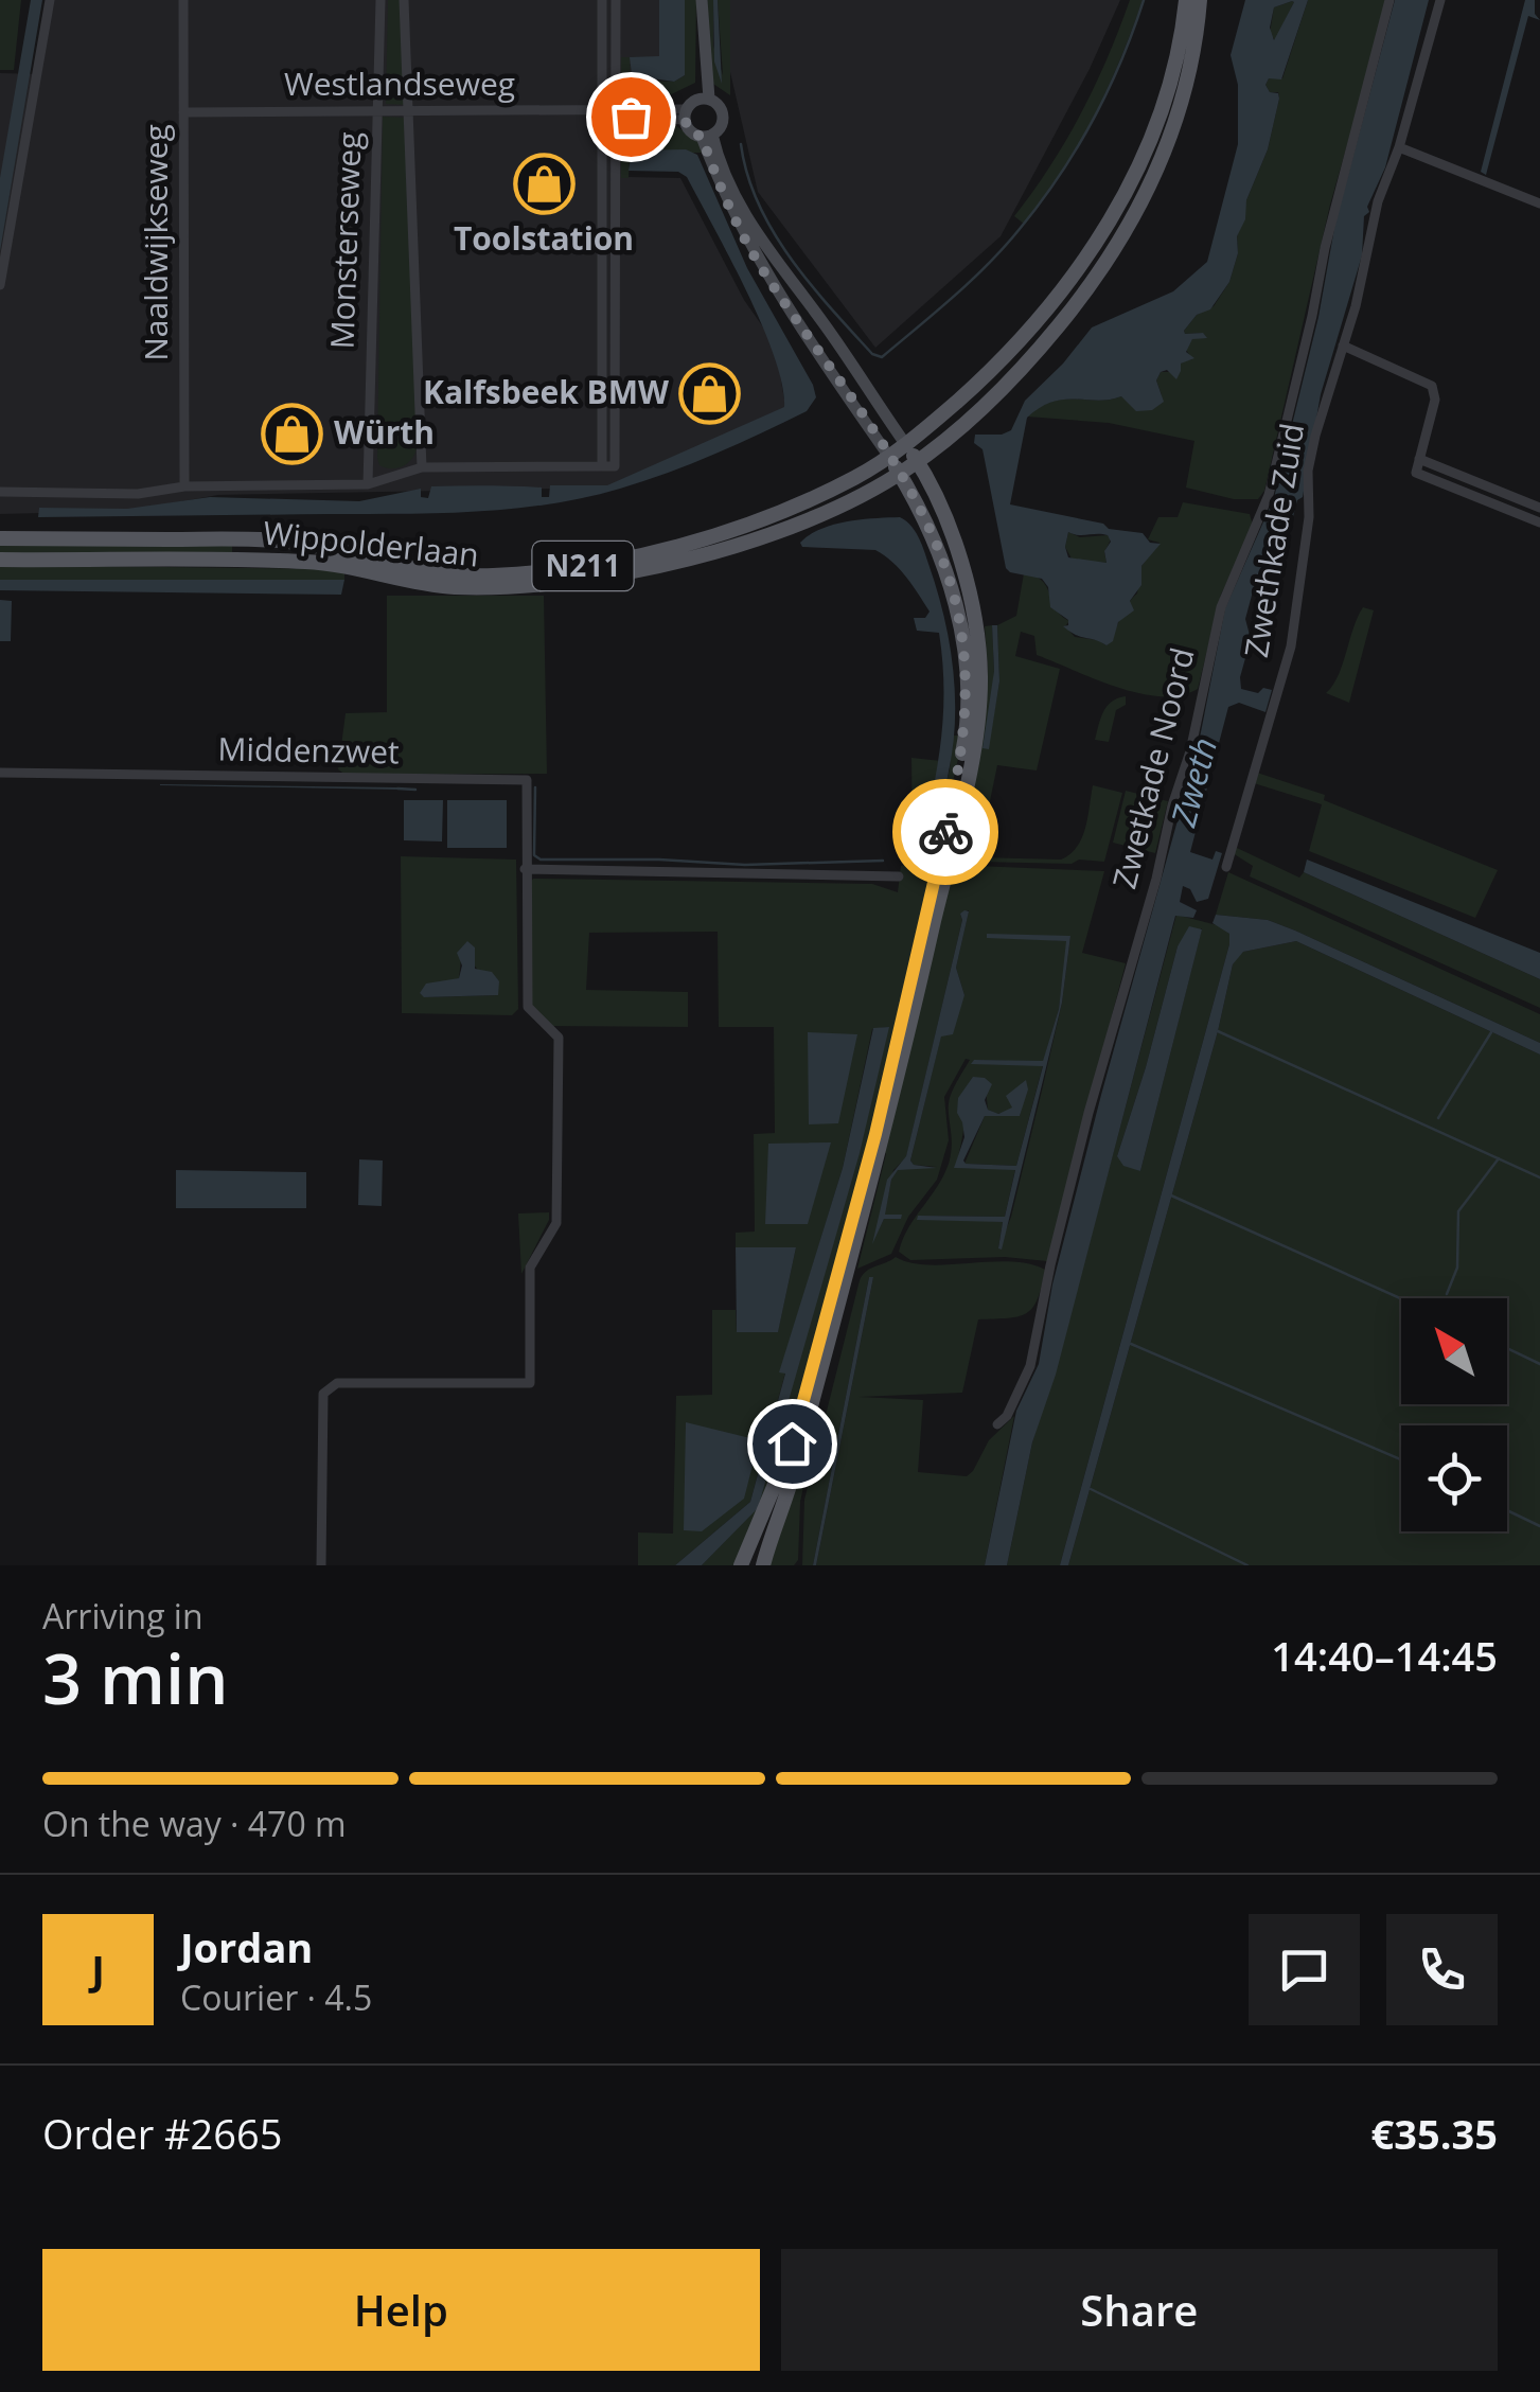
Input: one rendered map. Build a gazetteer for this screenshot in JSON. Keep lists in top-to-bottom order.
{
  "streets": {
    "main road": ["Wippolderlaan", "N211"],
    "street": [
      "Westlandseweg",
      "Monsterseweg",
      "Naaldwijkseweg",
      "Zwethkade Zuid",
      "Middenzwet",
      "Zwetkade Noord"
    ]
  },
  "crossings": [
    ["Westlandseweg", "Monsterseweg"],
    ["Westlandseweg", "Naaldwijkseweg"]
  ],
  "water": ["Zweth"],
  "places": {
    "shop": ["Toolstation", "Kalfsbeek BMW", "Würth"]
  },
  "north": "top left",
  "page": {
    "heading": ["3 min", "Arriving in", "14:40–14:45"],
    "panel": [
      "Jordan",
      "Courier · 4.5",
      "Order #2665",
      "€35.35"
    ],
    "bar": "On the way · 470 m",
    "round": "J",
    "buttons": ["Help", "Share"]
  }
}
